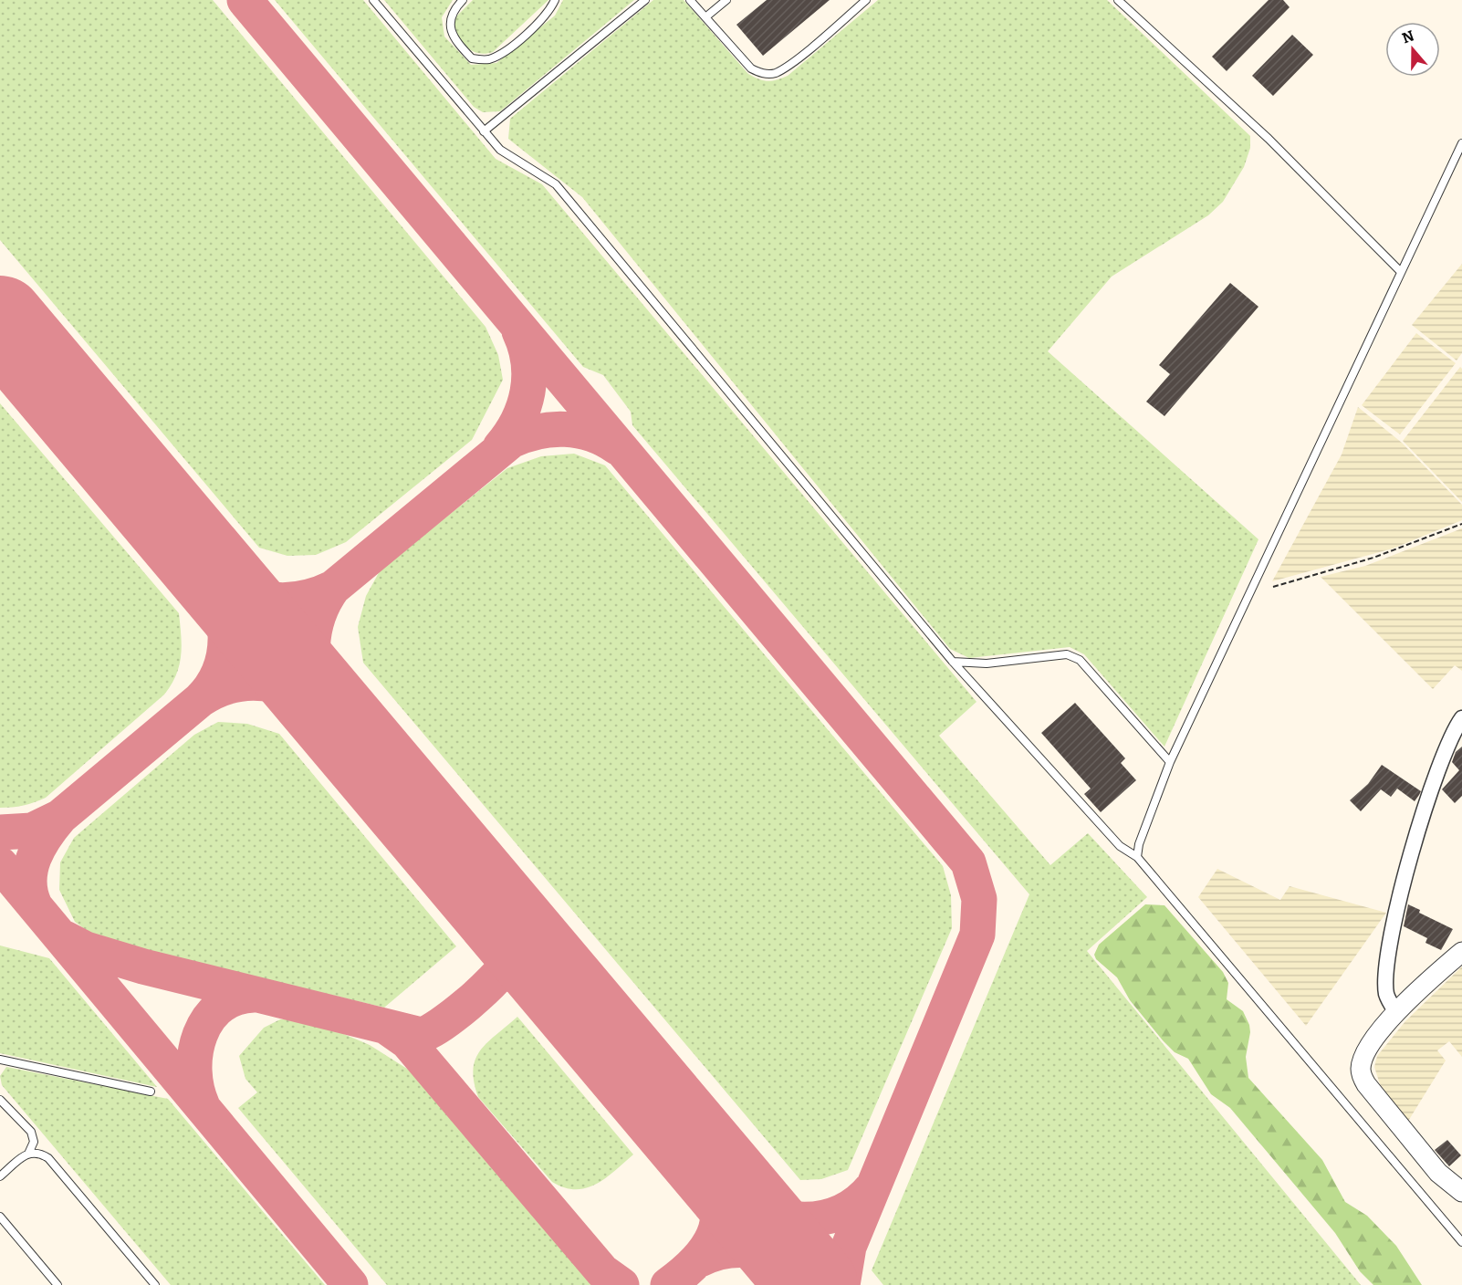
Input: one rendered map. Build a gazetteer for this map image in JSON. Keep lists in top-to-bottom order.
{
  "north": "top"
}
